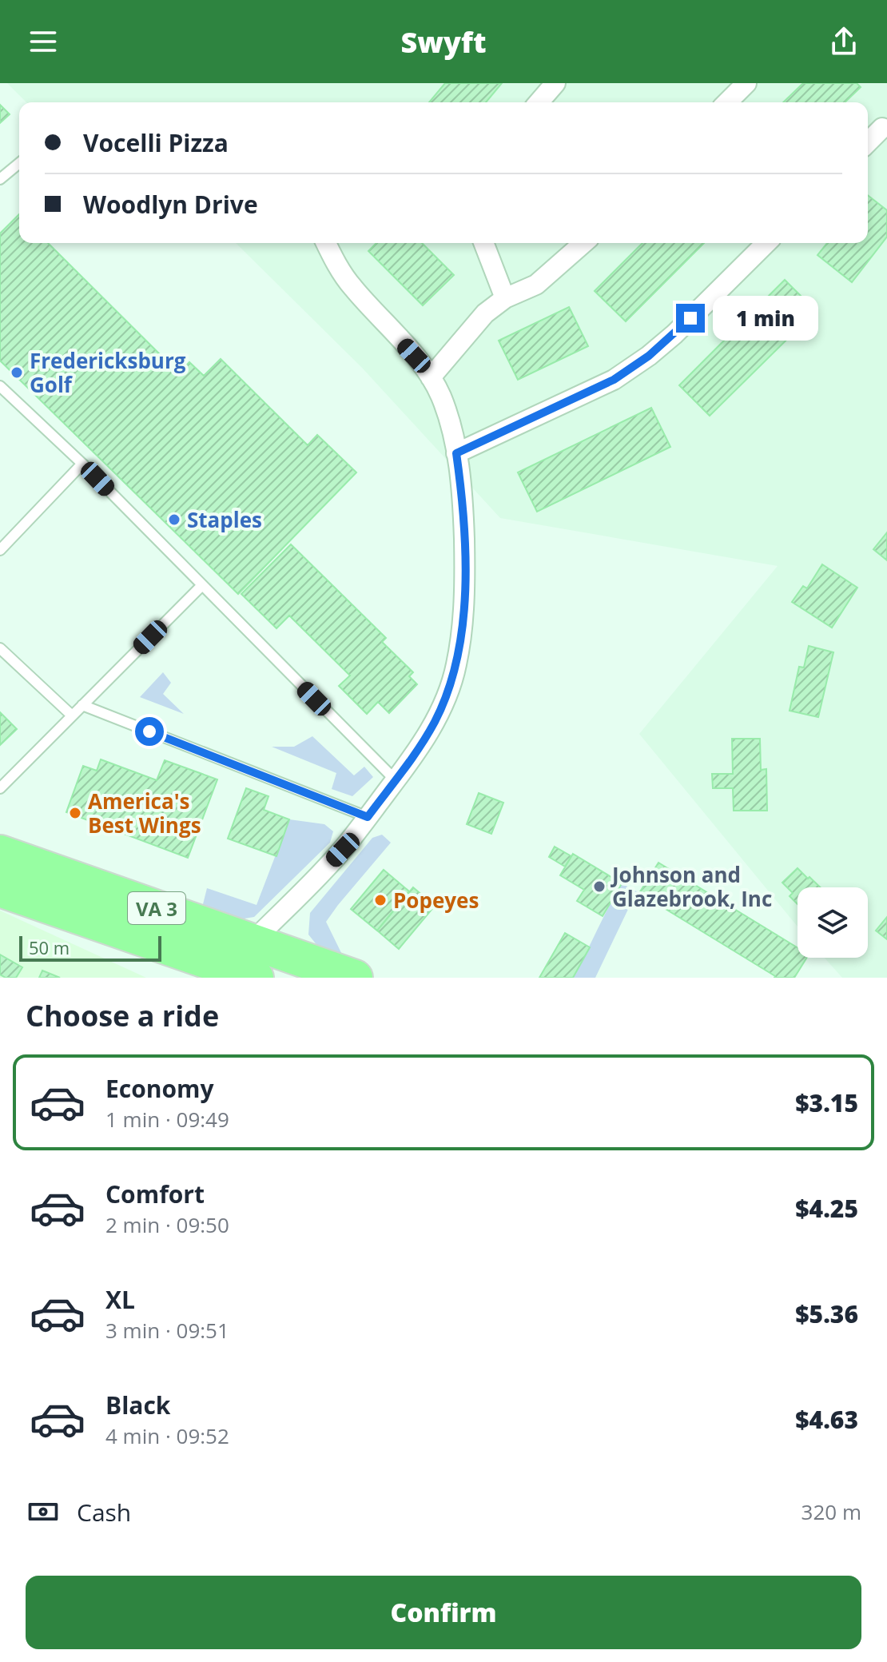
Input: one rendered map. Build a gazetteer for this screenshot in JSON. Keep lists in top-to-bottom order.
{
  "streets": {
    "highway": ["VA 3"]
  },
  "places": [
    "Fredericksburg Golf",
    "Staples",
    "America's Best Wings",
    "Johnson and Glazebrook, Inc",
    "Popeyes"
  ],
  "scale_bar": "50 m",
  "page": {
    "header": "Swyft",
    "banner": ["Vocelli Pizza", "Woodlyn Drive"],
    "bubble": "1 min",
    "scale": "50 m",
    "heading": "Choose a ride",
    "list": [
      {
        "name": "Economy",
        "note": "1 min · 09:49",
        "value": "$3.15"
      },
      {
        "name": "Comfort",
        "note": "2 min · 09:50",
        "value": "$4.25"
      },
      {
        "name": "XL",
        "note": "3 min · 09:51",
        "value": "$5.36"
      },
      {
        "name": "Black",
        "note": "4 min · 09:52",
        "value": "$4.63"
      }
    ],
    "pay": ["Cash", "320 m"],
    "buttons": "Confirm"
  }
}
